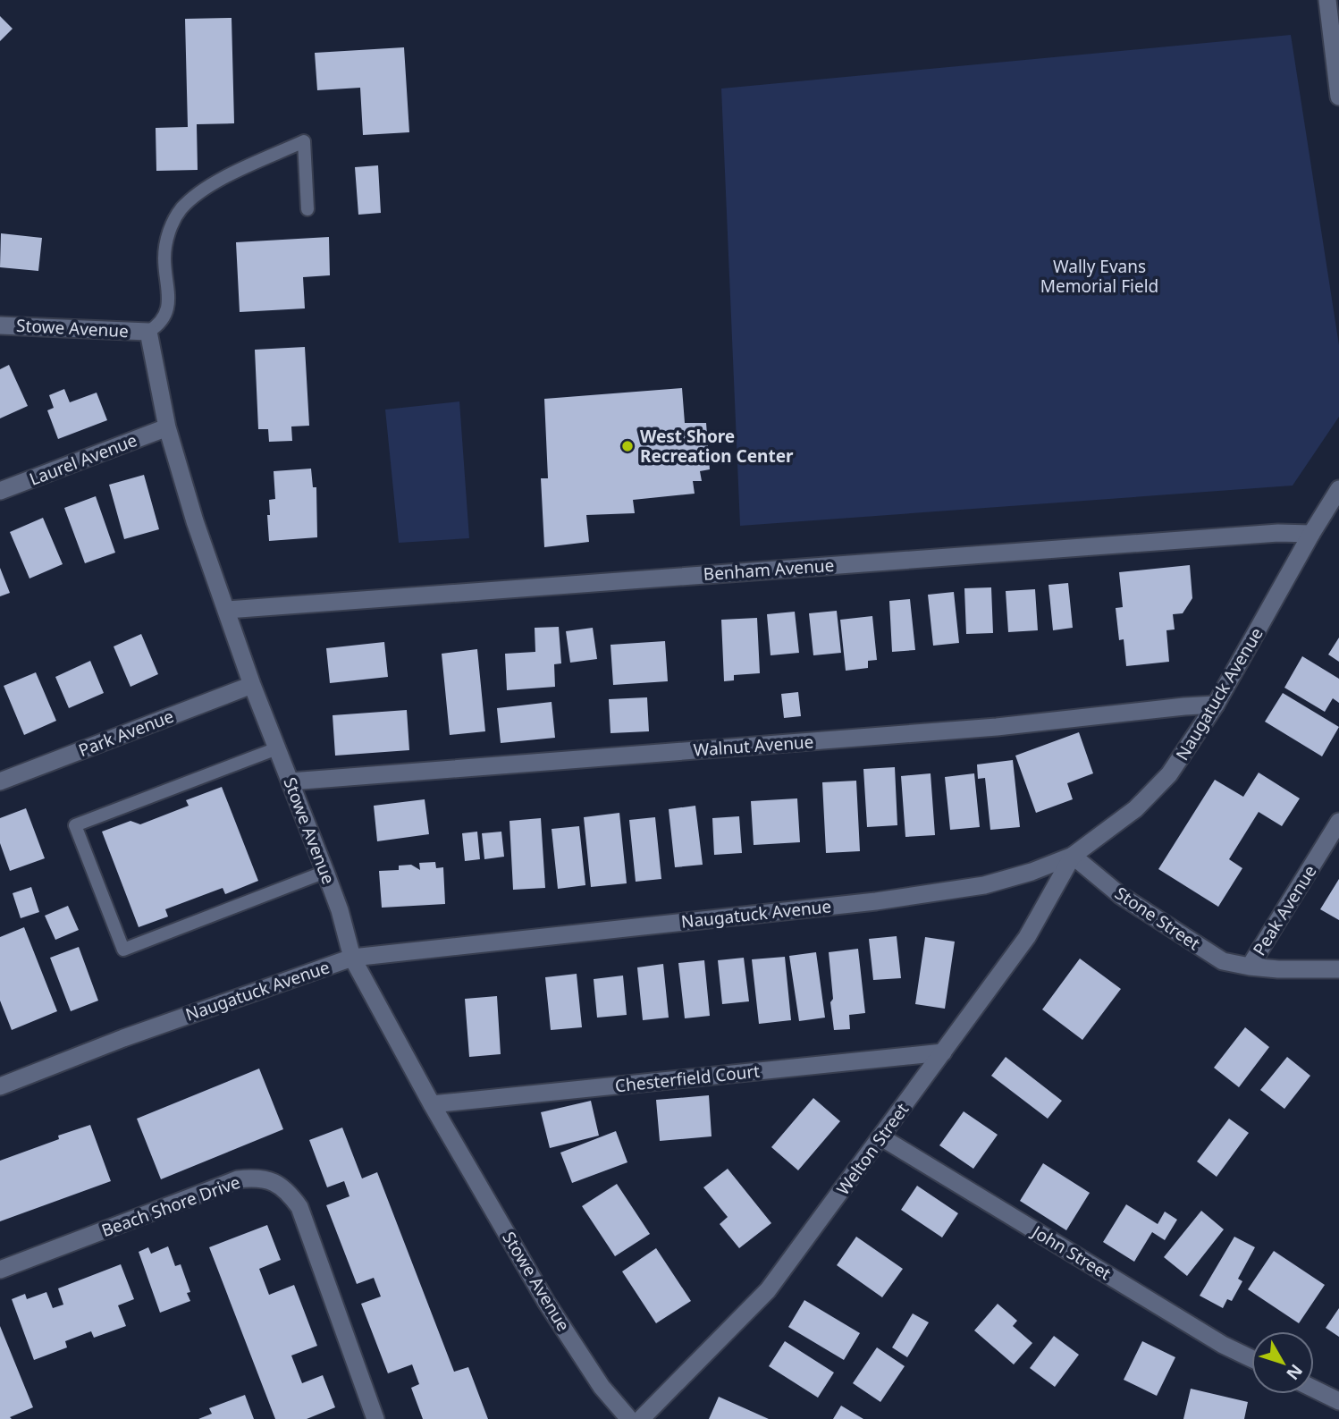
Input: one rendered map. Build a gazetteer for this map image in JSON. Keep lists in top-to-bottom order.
{
  "streets": {
    "street": [
      "Stowe Avenue",
      "Laurel Avenue",
      "Benham Avenue",
      "Naugatuck Avenue",
      "Park Avenue",
      "Walnut Avenue",
      "Peak Avenue",
      "Stone Street",
      "Chesterfield Court",
      "Welton Street",
      "Beach Shore Drive",
      "John Street"
    ]
  },
  "crossings": [
    ["Stowe Avenue", "Laurel Avenue"],
    ["Stowe Avenue", "Benham Avenue"],
    ["Stowe Avenue", "Naugatuck Avenue"],
    ["Stowe Avenue", "Park Avenue"],
    ["Stowe Avenue", "Walnut Avenue"],
    ["Stowe Avenue", "Chesterfield Court"],
    ["Benham Avenue", "Naugatuck Avenue"],
    ["Naugatuck Avenue", "Walnut Avenue"],
    ["Naugatuck Avenue", "Stone Street"],
    ["Naugatuck Avenue", "Welton Street"],
    ["Peak Avenue", "Stone Street"],
    ["Stone Street", "Welton Street"],
    ["Chesterfield Court", "Welton Street"],
    ["Welton Street", "John Street"]
  ],
  "parks": ["Wally Evans Memorial Field"],
  "places": ["West Shore Recreation Center"],
  "north": "bottom right"
}
